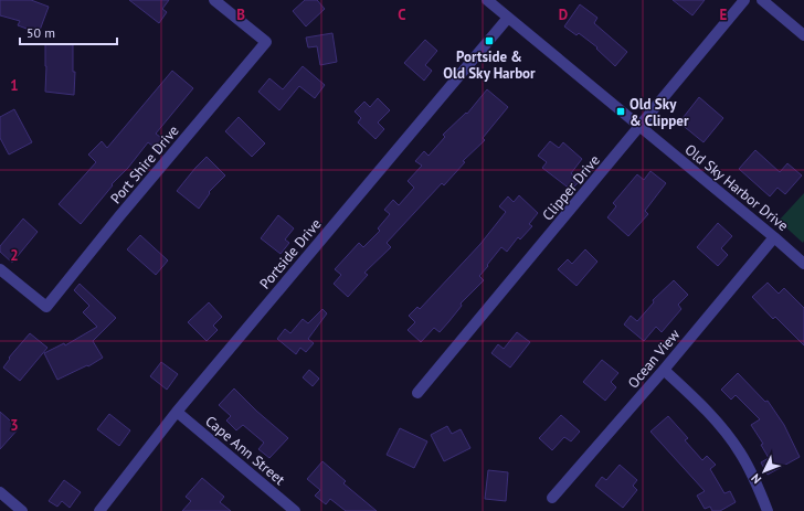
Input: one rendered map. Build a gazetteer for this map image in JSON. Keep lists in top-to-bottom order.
{
  "streets": {
    "street": [
      "Port Shire Drive",
      "Clipper Drive",
      "Old Sky Harbor Drive",
      "Portside Drive",
      "Ocean View",
      "Cape Ann Street"
    ]
  },
  "crossings": [
    ["Clipper Drive", "Old Sky Harbor Drive"],
    ["Old Sky Harbor Drive", "Portside Drive"],
    ["Old Sky Harbor Drive", "Ocean View"],
    ["Portside Drive", "Cape Ann Street"]
  ],
  "places": {
    "transit": ["Portside & Old Sky Harbor", "Old Sky & Clipper"]
  },
  "scale_bar": "50 m",
  "north": "bottom left",
  "grid": {
    "columns": [
      "B",
      "C",
      "D",
      "E"
    ],
    "rows": ["1", "2", "3"]
  }
}
